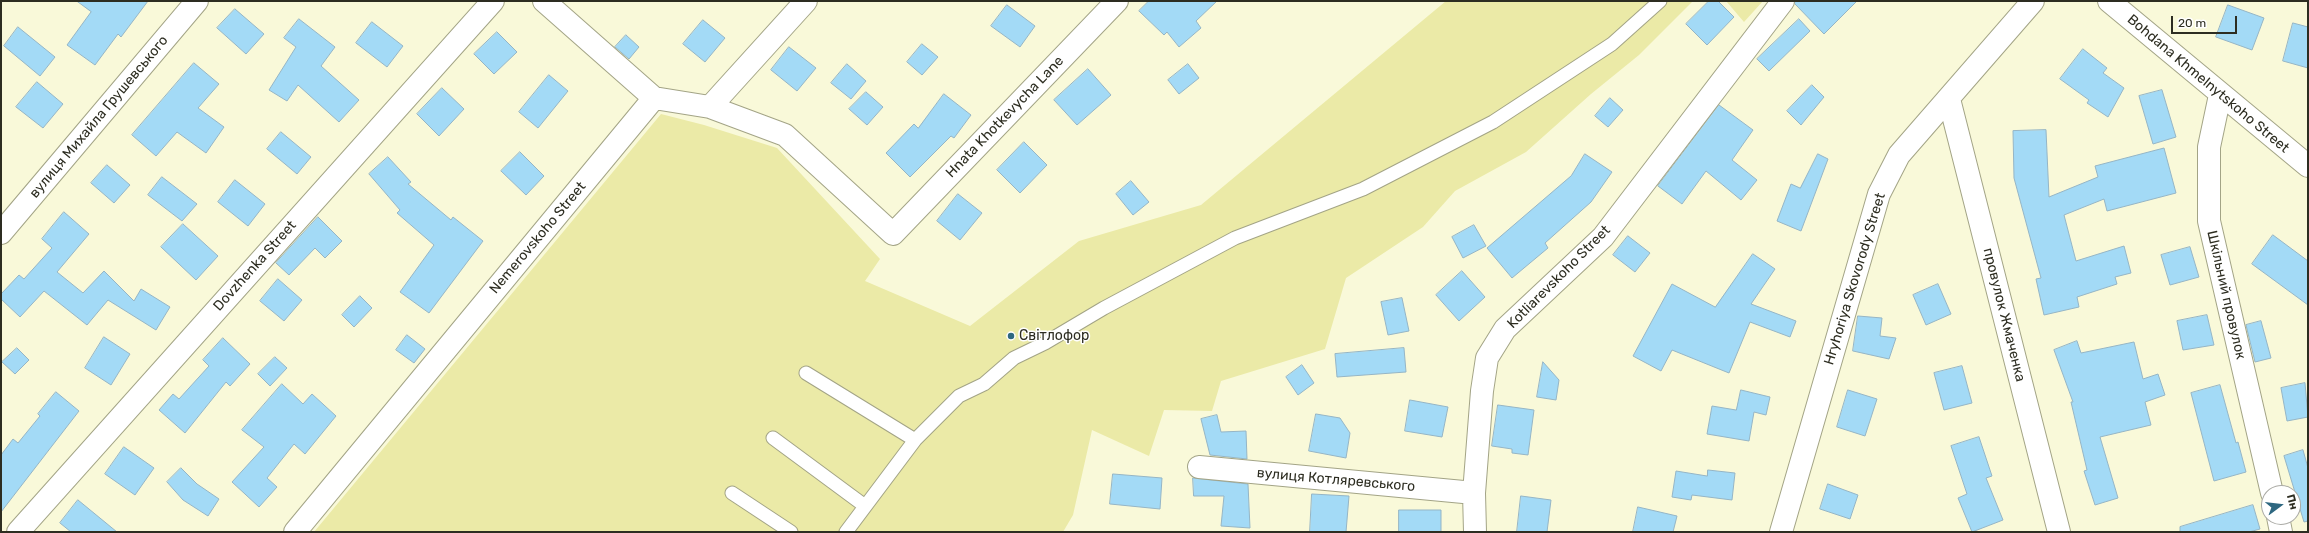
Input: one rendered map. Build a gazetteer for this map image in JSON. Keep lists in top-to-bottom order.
{
  "streets": {
    "street": [
      "Bohdana Khmelnytskoho Street",
      "вулиця Михайла Грушевського",
      "Hnata Khotkevycha Lane",
      "Nemerovskoho Street",
      "Dovzhenka Street",
      "Kotliarevskoho Street",
      "Hryhoriya Skovorody Street",
      "Шкільний провулок",
      "провулок Жмаченка",
      "вулиця Котляревського"
    ]
  },
  "crossings": [
    ["Bohdana Khmelnytskoho Street", "Шкільний провулок"],
    ["Kotliarevskoho Street", "вулиця Котляревського"],
    ["Hryhoriya Skovorody Street", "провулок Жмаченка"]
  ],
  "places": ["Світлофор"],
  "scale_bar": "20 m",
  "north": "right"
}
